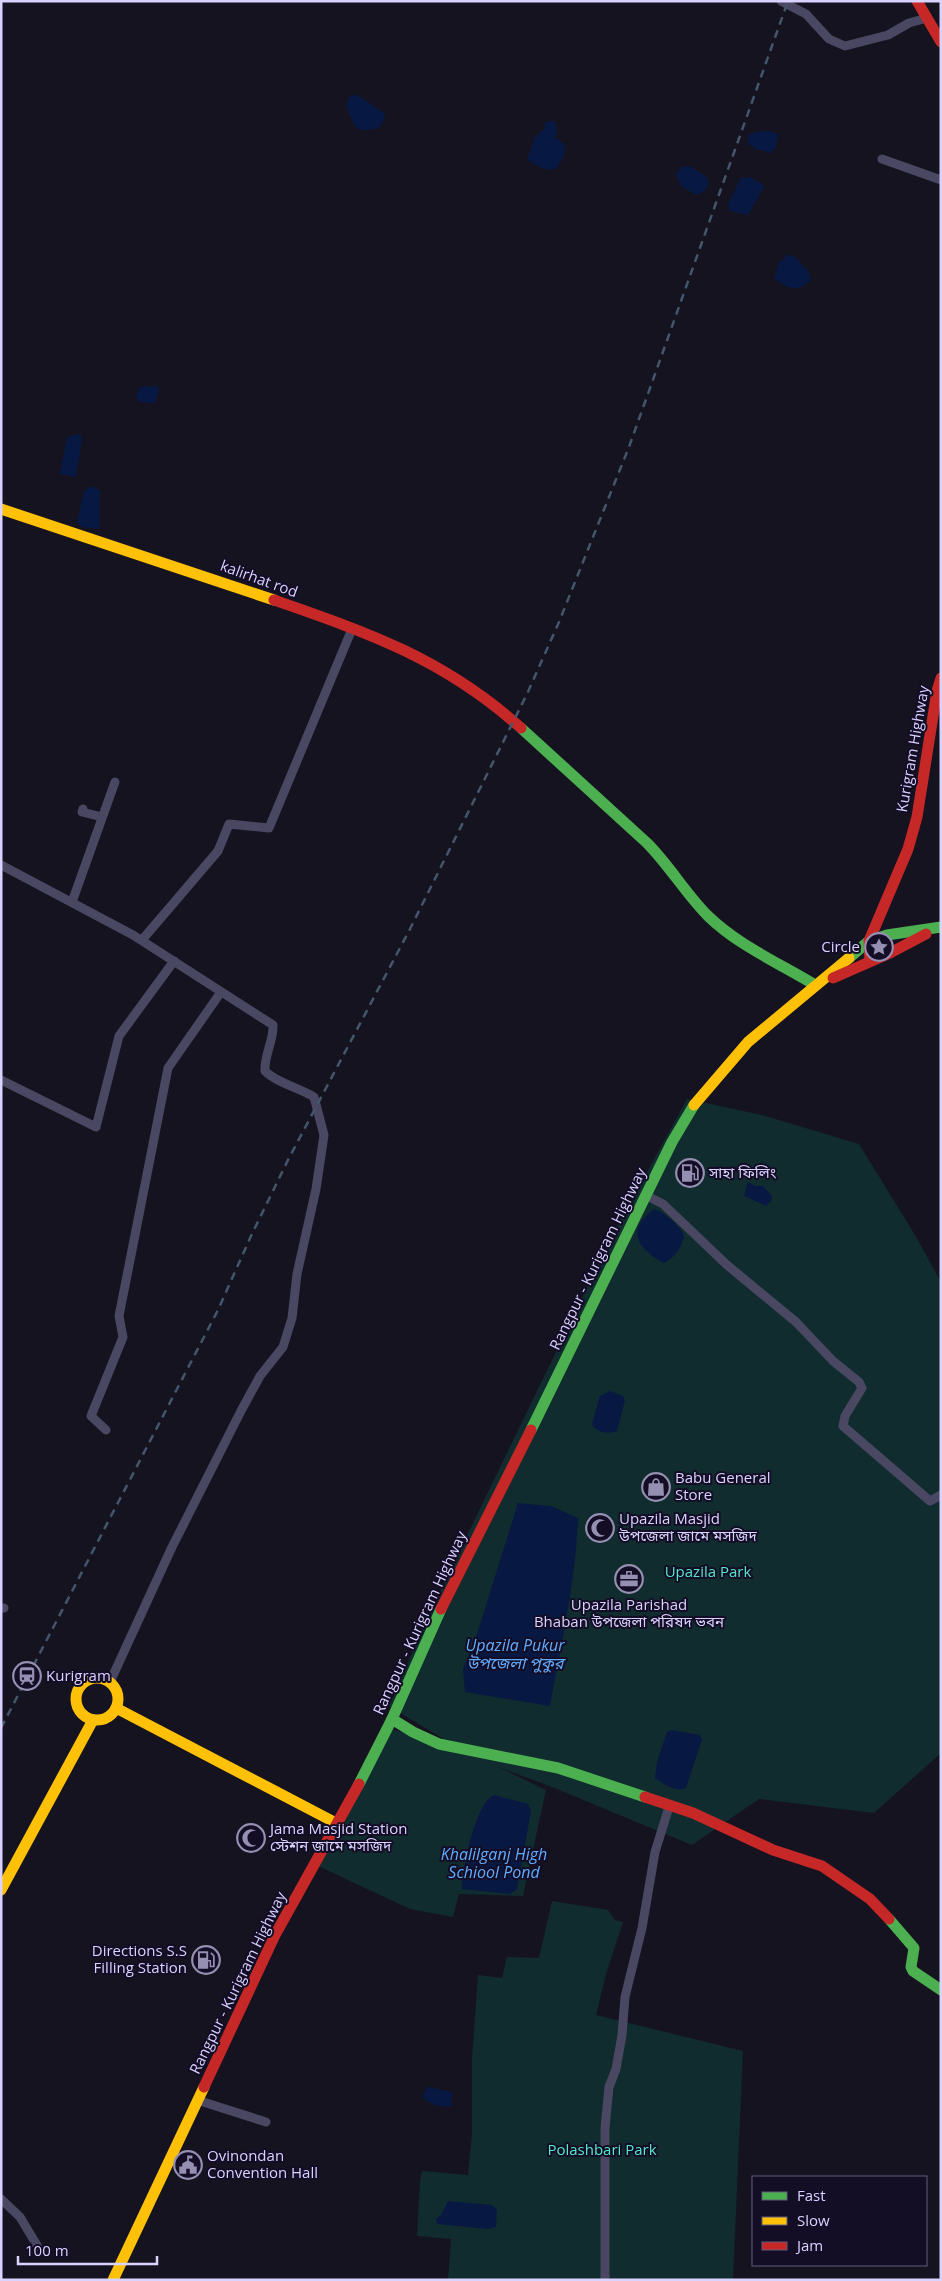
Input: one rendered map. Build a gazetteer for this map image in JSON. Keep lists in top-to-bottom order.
{
  "streets": {
    "main road": ["kalirhat rod", "Kurigram Highway", "Rangpur - Kurigram Highway"]
  },
  "crossings": [
    ["kalirhat rod", "Rangpur - Kurigram Highway"],
    ["Kurigram Highway", "Rangpur - Kurigram Highway"]
  ],
  "water": ["Upazila Pukur উপজেলা পুকুর", "Khalilganj High Schiool Pond"],
  "parks": ["Upazila Park", "Polashbari Park"],
  "places": {
    "place": ["Circle"],
    "fuel station": ["সাহা ফিলিং", "Directions S.S Filling Station"],
    "shop": ["Babu General Store"],
    "mosque": ["Upazila Masjid উপজেলা জামে মসজিদ", "Jama Masjid Station স্টেশন জামে মসজিদ"],
    "office": ["Upazila Parishad Bhaban উপজেলা পরিষদ ভবন"],
    "station": ["Kurigram"],
    "public building": ["Ovinondan Convention Hall"]
  },
  "legend": ["Fast", "Slow", "Jam"],
  "scale_bar": "100 m"
}
